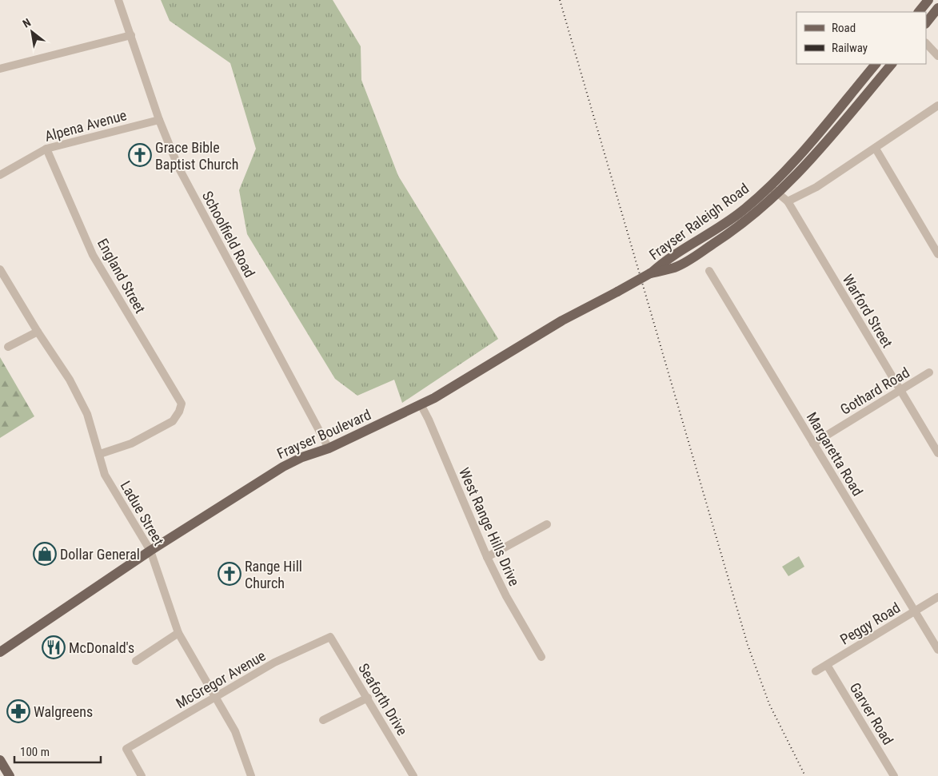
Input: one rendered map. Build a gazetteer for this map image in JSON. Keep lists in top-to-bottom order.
{
  "streets": {
    "main road": ["Frayser Raleigh Road", "Frayser Boulevard"],
    "street": [
      "Alpena Avenue",
      "Schoolfield Road",
      "England Street",
      "Warford Street",
      "Gothard Road",
      "Margaretta Road",
      "Ladue Street",
      "West Range Hills Drive",
      "Peggy Road",
      "McGregor Avenue",
      "Seaforth Drive",
      "Garver Road"
    ]
  },
  "crossings": [
    ["Alpena Avenue", "Schoolfield Road"],
    ["Alpena Avenue", "England Street"],
    ["Frayser Raleigh Road", "Warford Street"],
    ["Frayser Raleigh Road", "Frayser Boulevard"],
    ["Schoolfield Road", "Frayser Boulevard"],
    ["England Street", "Ladue Street"],
    ["Warford Street", "Gothard Road"],
    ["Gothard Road", "Margaretta Road"],
    ["Frayser Boulevard", "Ladue Street"],
    ["Frayser Boulevard", "West Range Hills Drive"],
    ["Margaretta Road", "Peggy Road"],
    ["Ladue Street", "McGregor Avenue"],
    ["Peggy Road", "Garver Road"],
    ["McGregor Avenue", "Seaforth Drive"]
  ],
  "places": {
    "church": ["Grace Bible Baptist Church", "Range Hill Church"],
    "shop": ["Dollar General"],
    "restaurant": ["McDonald's"],
    "pharmacy": ["Walgreens"]
  },
  "legend": ["Road", "Railway"],
  "scale_bar": "100 m",
  "north": "top left"
}
